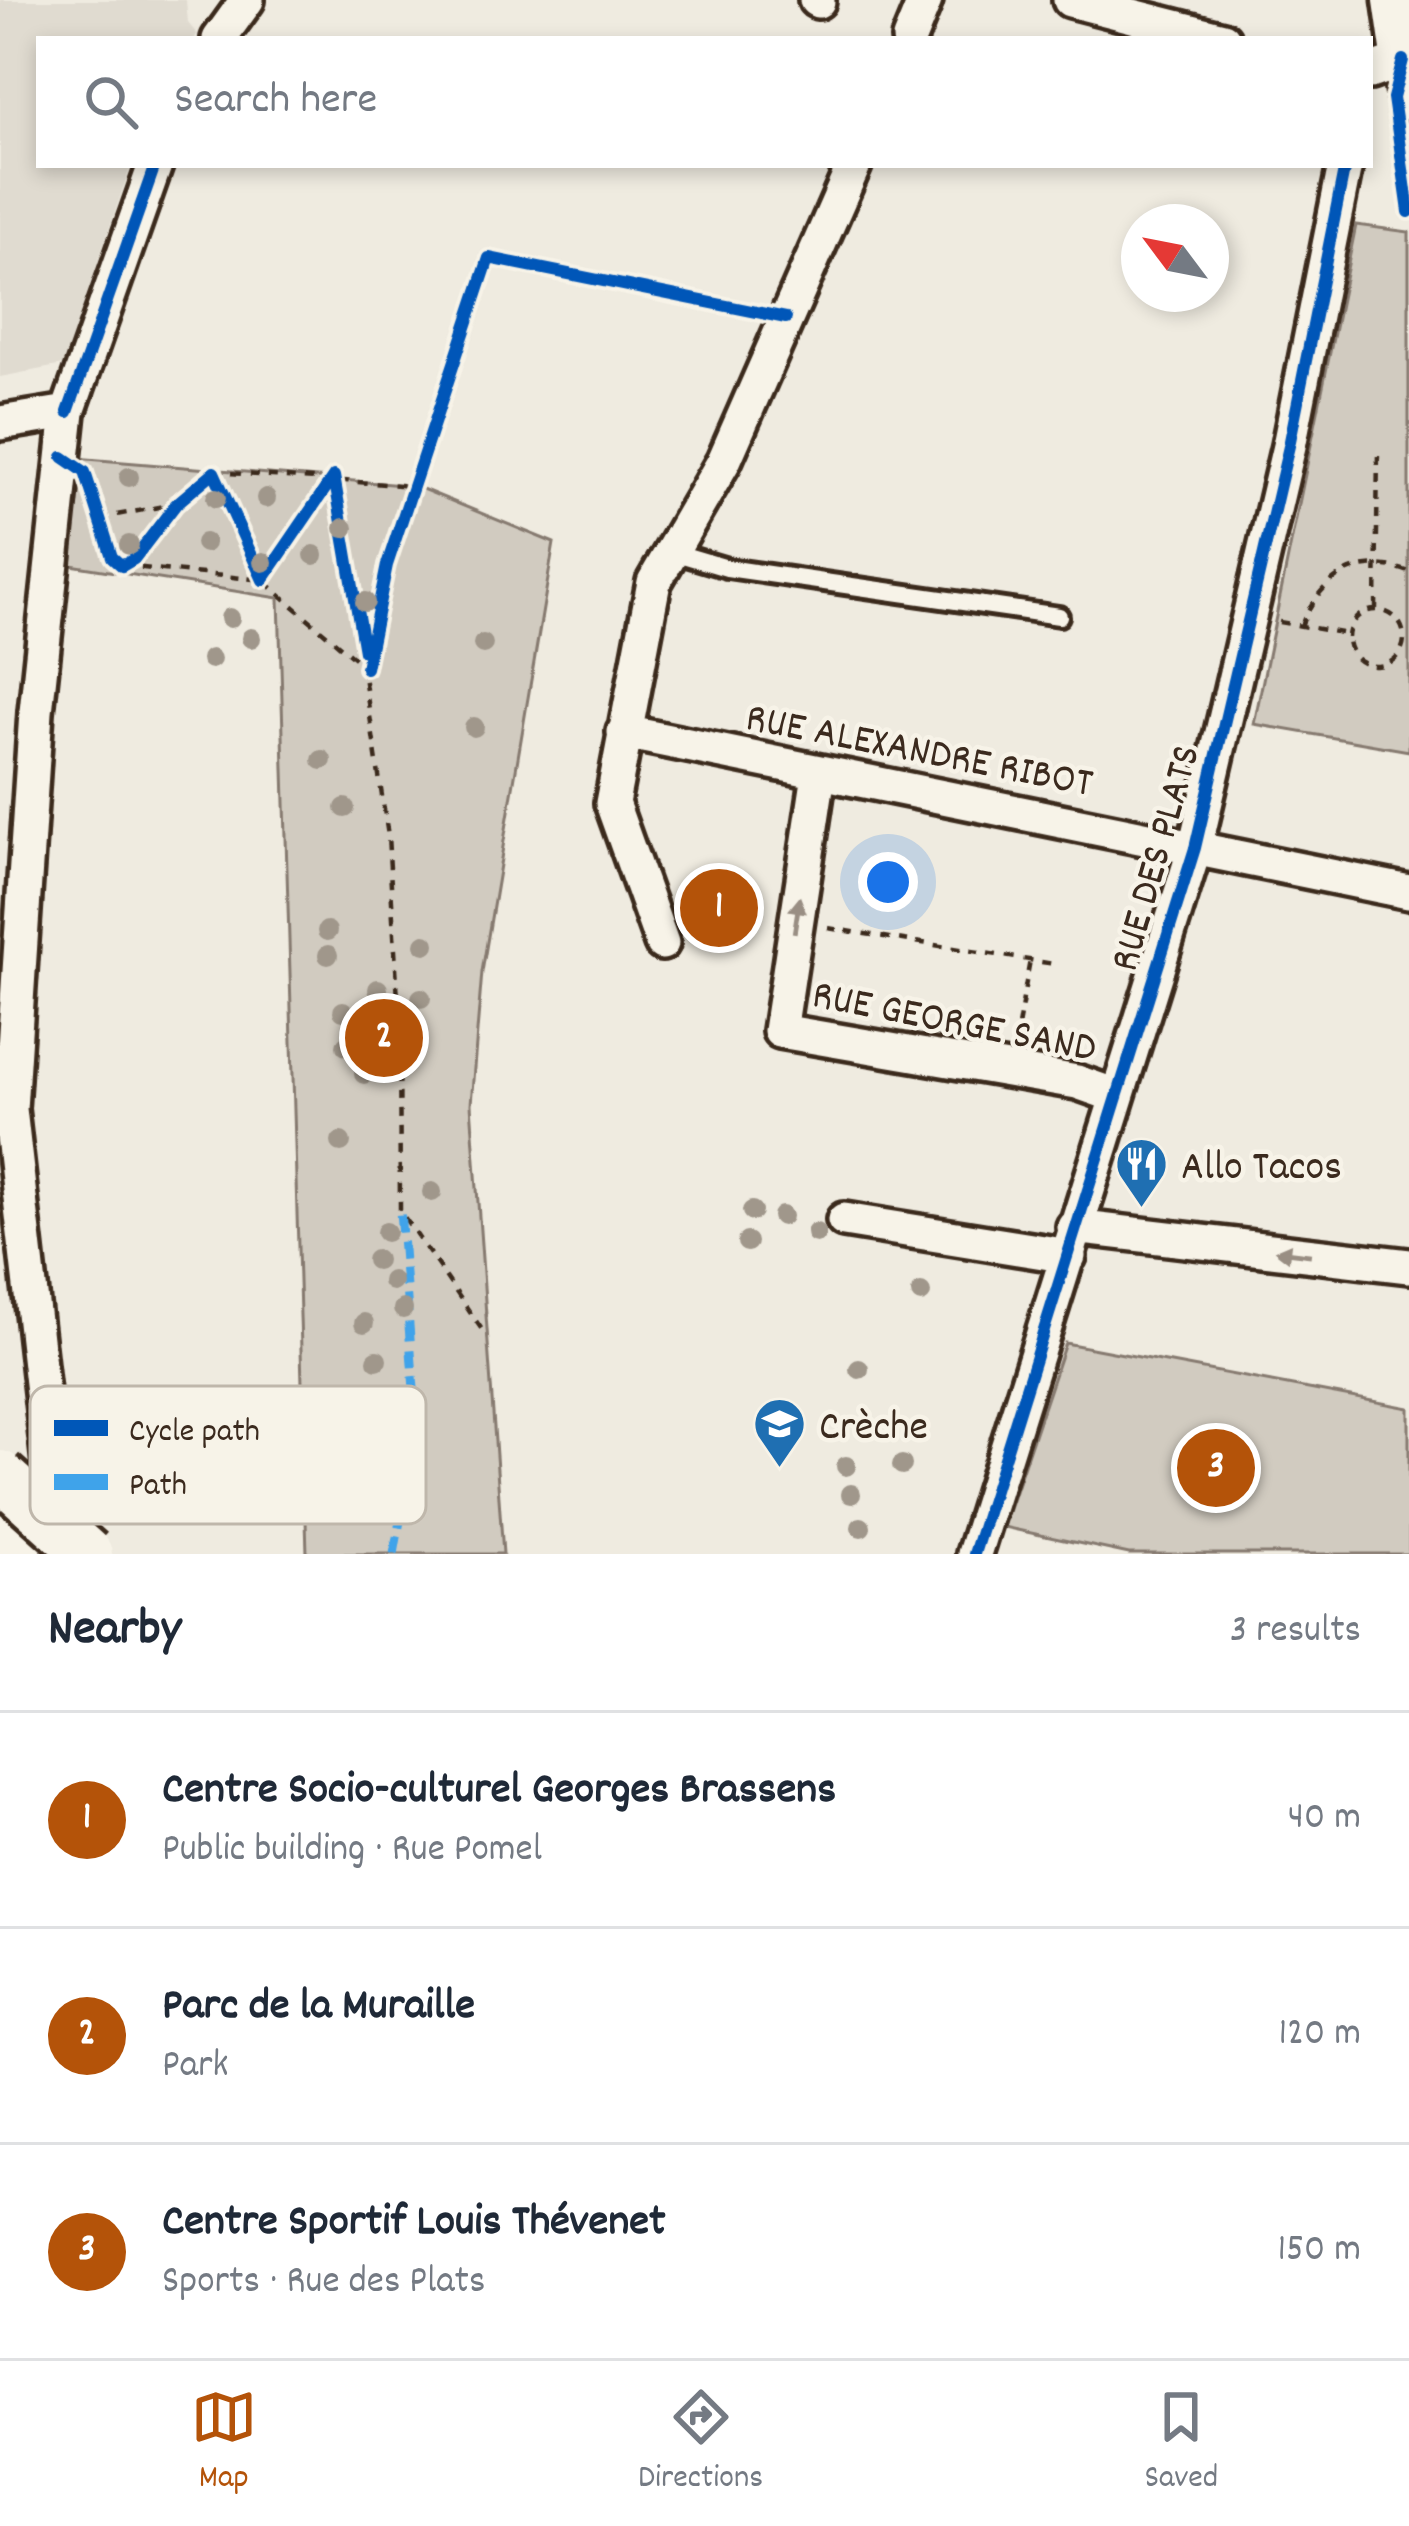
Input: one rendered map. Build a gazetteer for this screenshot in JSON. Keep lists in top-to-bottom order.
{
  "streets": {
    "street": ["RUE ALEXANDRE RIBOT", "RUE DES PLATS", "RUE GEORGE SAND"]
  },
  "crossings": [
    ["RUE ALEXANDRE RIBOT", "RUE DES PLATS"],
    ["RUE DES PLATS", "RUE GEORGE SAND"]
  ],
  "places": {
    "restaurant": ["Allo Tacos"],
    "school or university": ["Crèche"]
  },
  "legend": ["Cycle path", "Path"],
  "north": "top left",
  "page": {
    "search": "Search here",
    "pins": ["1", "2", "3"],
    "heading": ["Nearby", "3 results"],
    "list": [
      {
        "mark": "1",
        "name": "Centre Socio-culturel Georges Brassens",
        "note": "Public building · Rue Pomel",
        "value": "40 m"
      },
      {
        "mark": "2",
        "name": "Parc de la Muraille",
        "note": "Park",
        "value": "120 m"
      },
      {
        "mark": "3",
        "name": "Centre Sportif Louis Thévenet",
        "note": "Sports · Rue des Plats",
        "value": "150 m"
      }
    ],
    "nav": ["Map", "Directions", "Saved"]
  }
}
